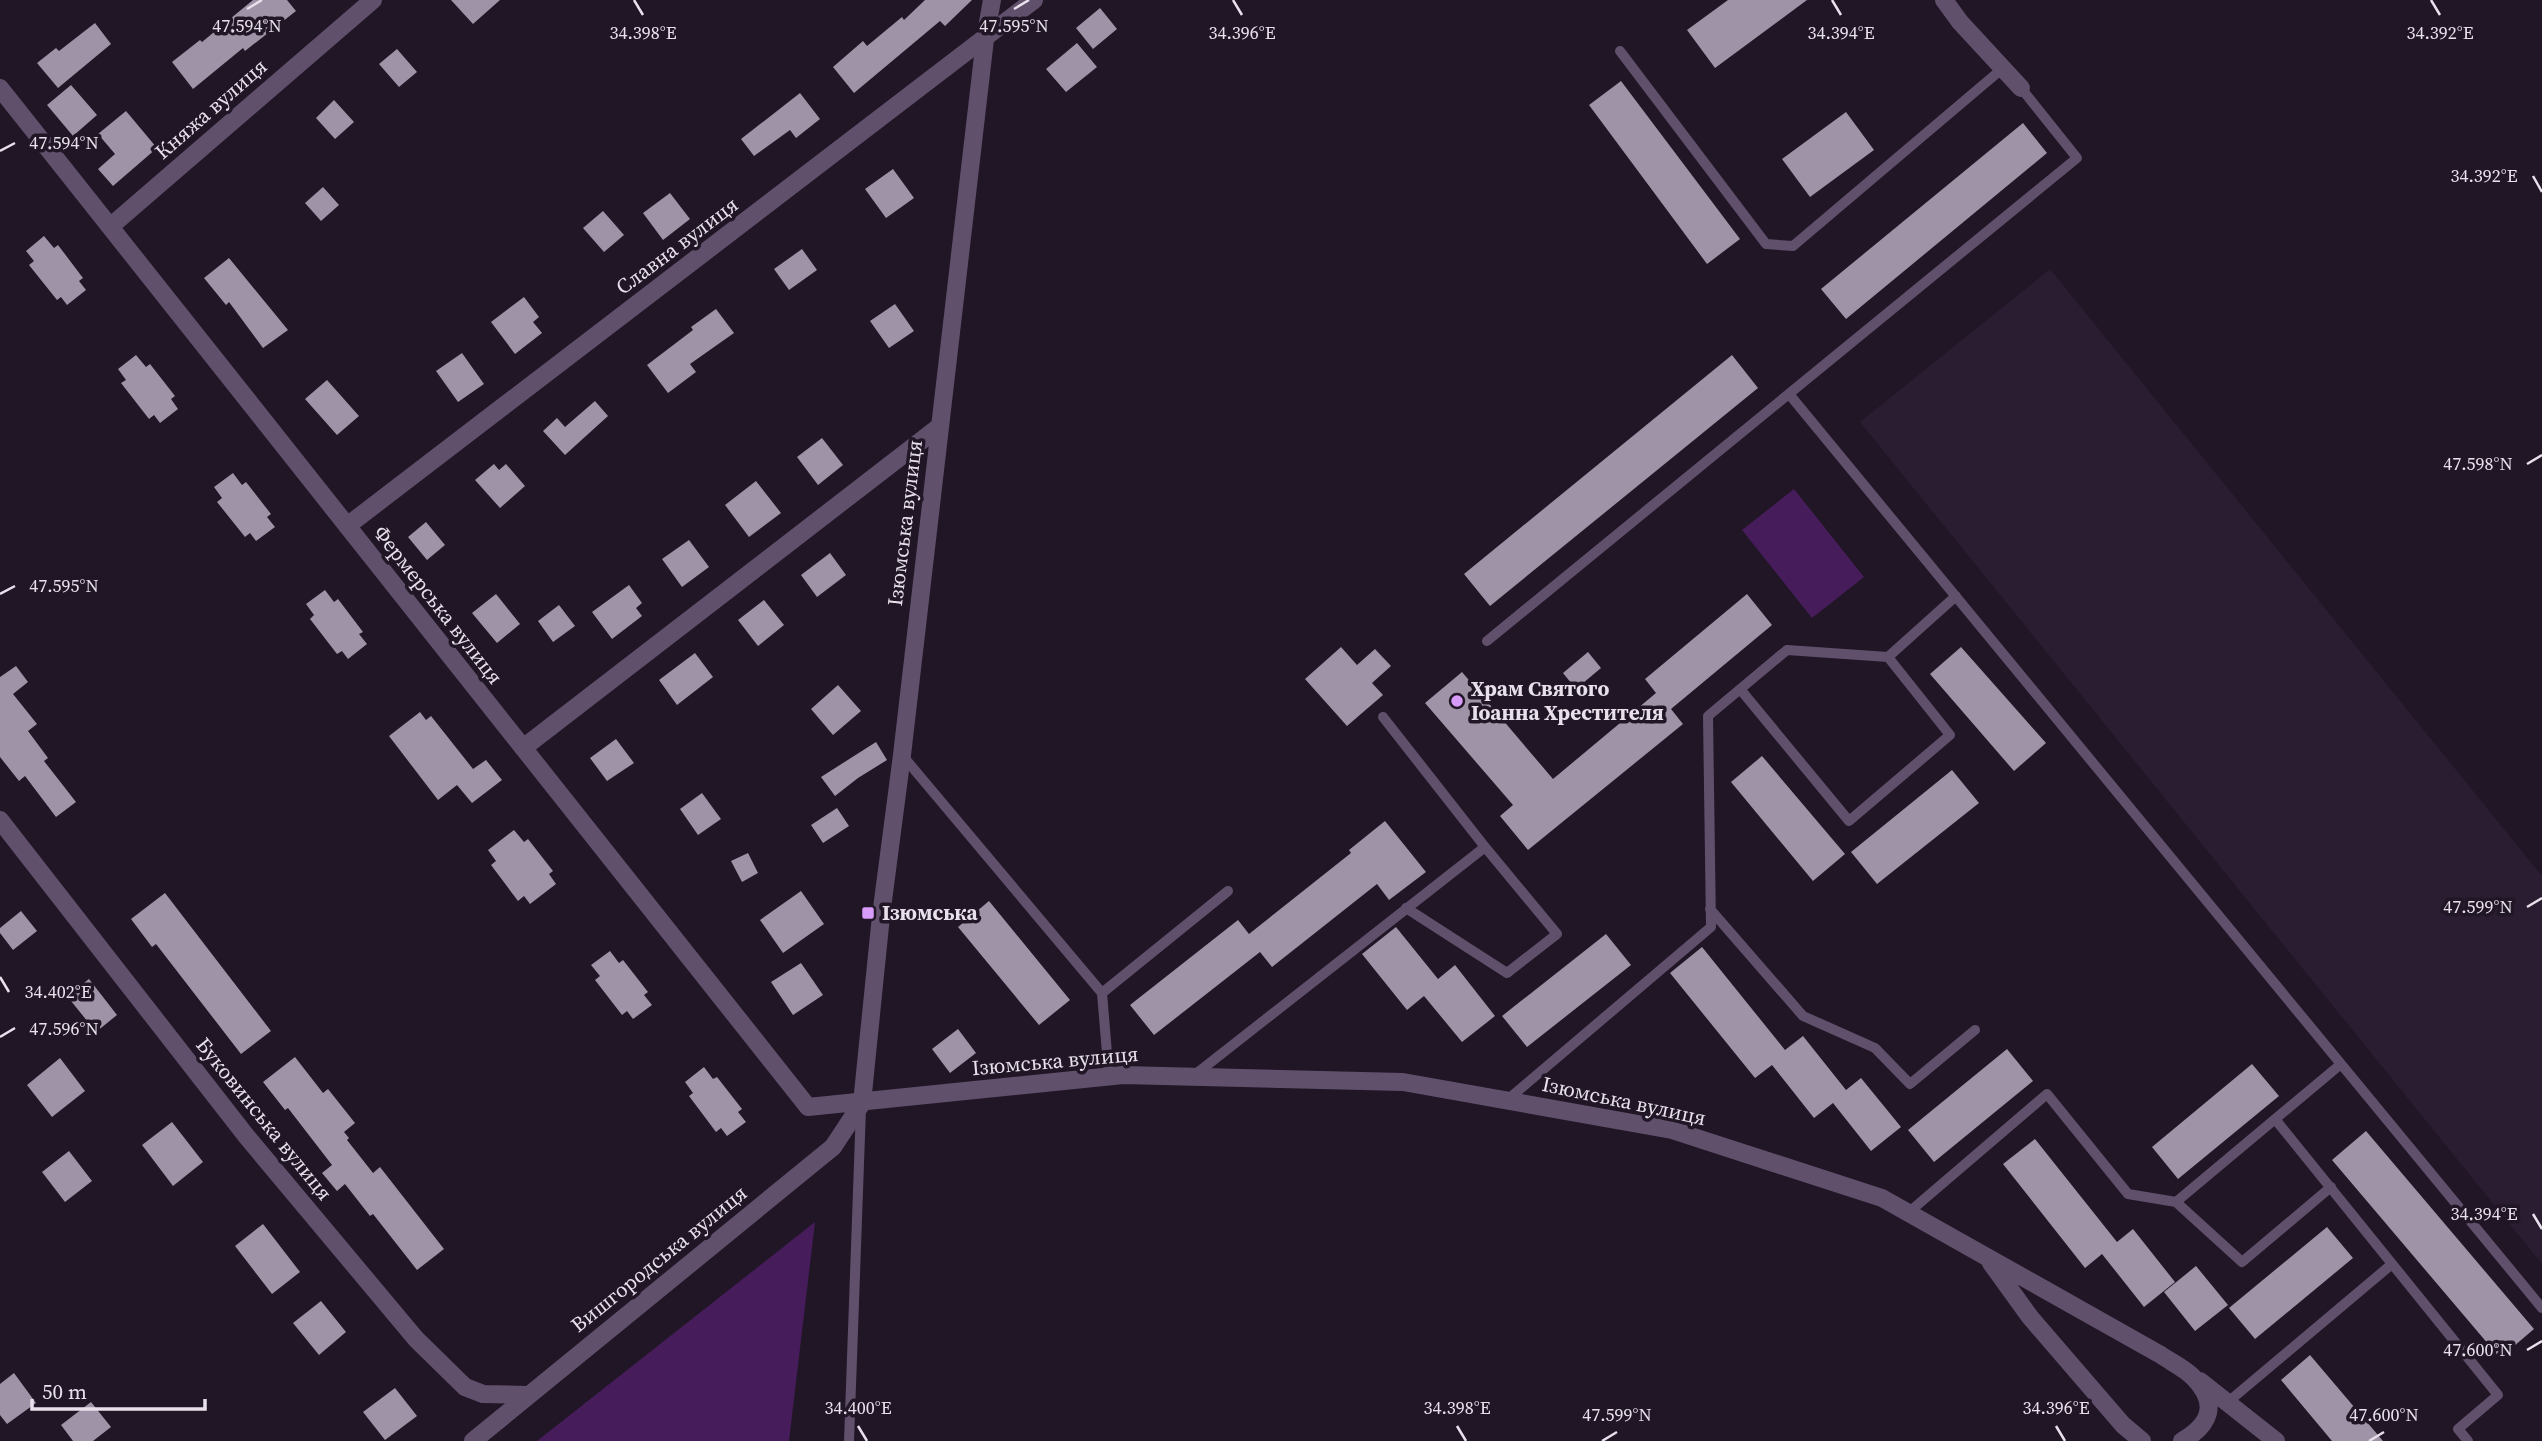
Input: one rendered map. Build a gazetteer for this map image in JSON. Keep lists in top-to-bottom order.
{
  "streets": {
    "street": [
      "Княжа вулиця",
      "Славна вулиця",
      "Ізюмська вулиця",
      "Фермерська вулиця",
      "Буковинська вулиця",
      "Вишгородська вулиця"
    ]
  },
  "crossings": [
    ["Княжа вулиця", "Фермерська вулиця"],
    ["Славна вулиця", "Ізюмська вулиця"],
    ["Славна вулиця", "Фермерська вулиця"],
    ["Ізюмська вулиця", "Фермерська вулиця"],
    ["Ізюмська вулиця", "Вишгородська вулиця"],
    ["Фермерська вулиця", "Вишгородська вулиця"],
    ["Буковинська вулиця", "Вишгородська вулиця"]
  ],
  "places": {
    "other": ["Храм Святого Іоанна Хрестителя"],
    "transit": ["Ізюмська"]
  },
  "scale_bar": "50 m",
  "coordinates": [
    "47.594°N",
    "47.595°N",
    "34.398°E",
    "34.396°E",
    "34.394°E",
    "34.392°E",
    "47.598°N",
    "47.599°N",
    "34.402°E",
    "47.596°N",
    "47.600°N",
    "34.400°E"
  ]
}
